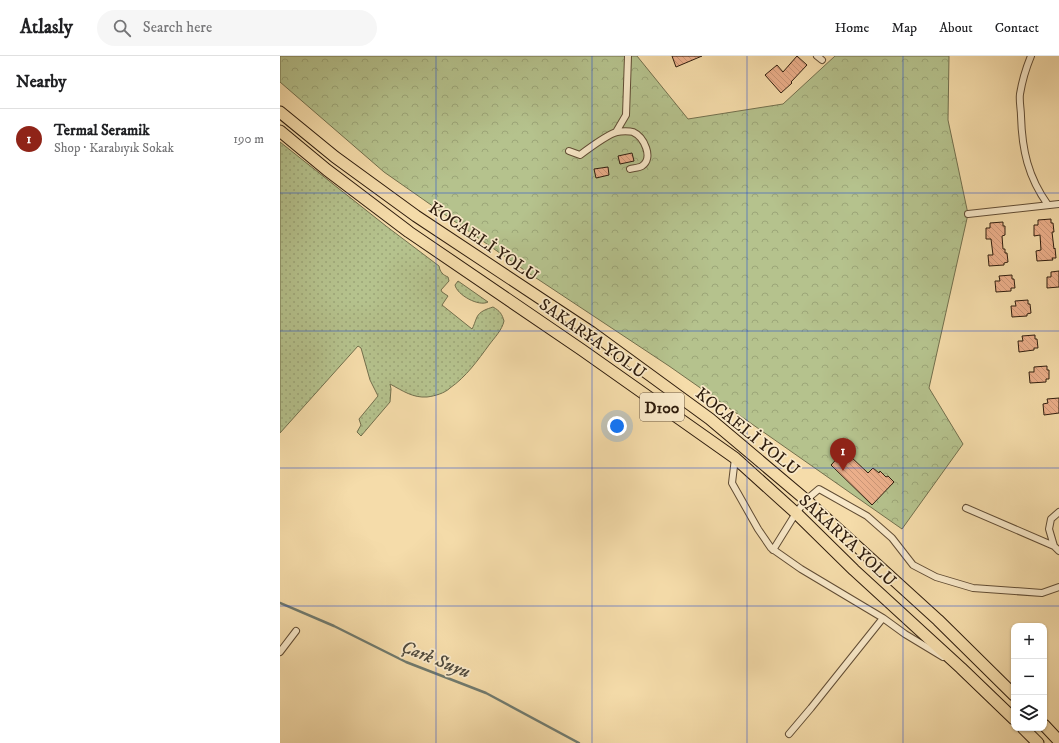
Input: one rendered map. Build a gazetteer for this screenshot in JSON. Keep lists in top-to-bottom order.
{
  "streets": {
    "highway": ["KOCAELİ YOLU", "SAKARYA YOLU", "D100"]
  },
  "water": ["Çark Suyu"],
  "page": {
    "header": "Atlasly",
    "search": "Search here",
    "nav": [
      "Home",
      "Map",
      "About",
      "Contact"
    ],
    "heading": "Nearby",
    "list": [
      {
        "mark": "1",
        "name": "Termal Seramik",
        "note": "Shop · Karabıyık Sokak",
        "value": "190 m"
      }
    ],
    "pins": "1",
    "map_buttons": ["+", "−"]
  }
}
